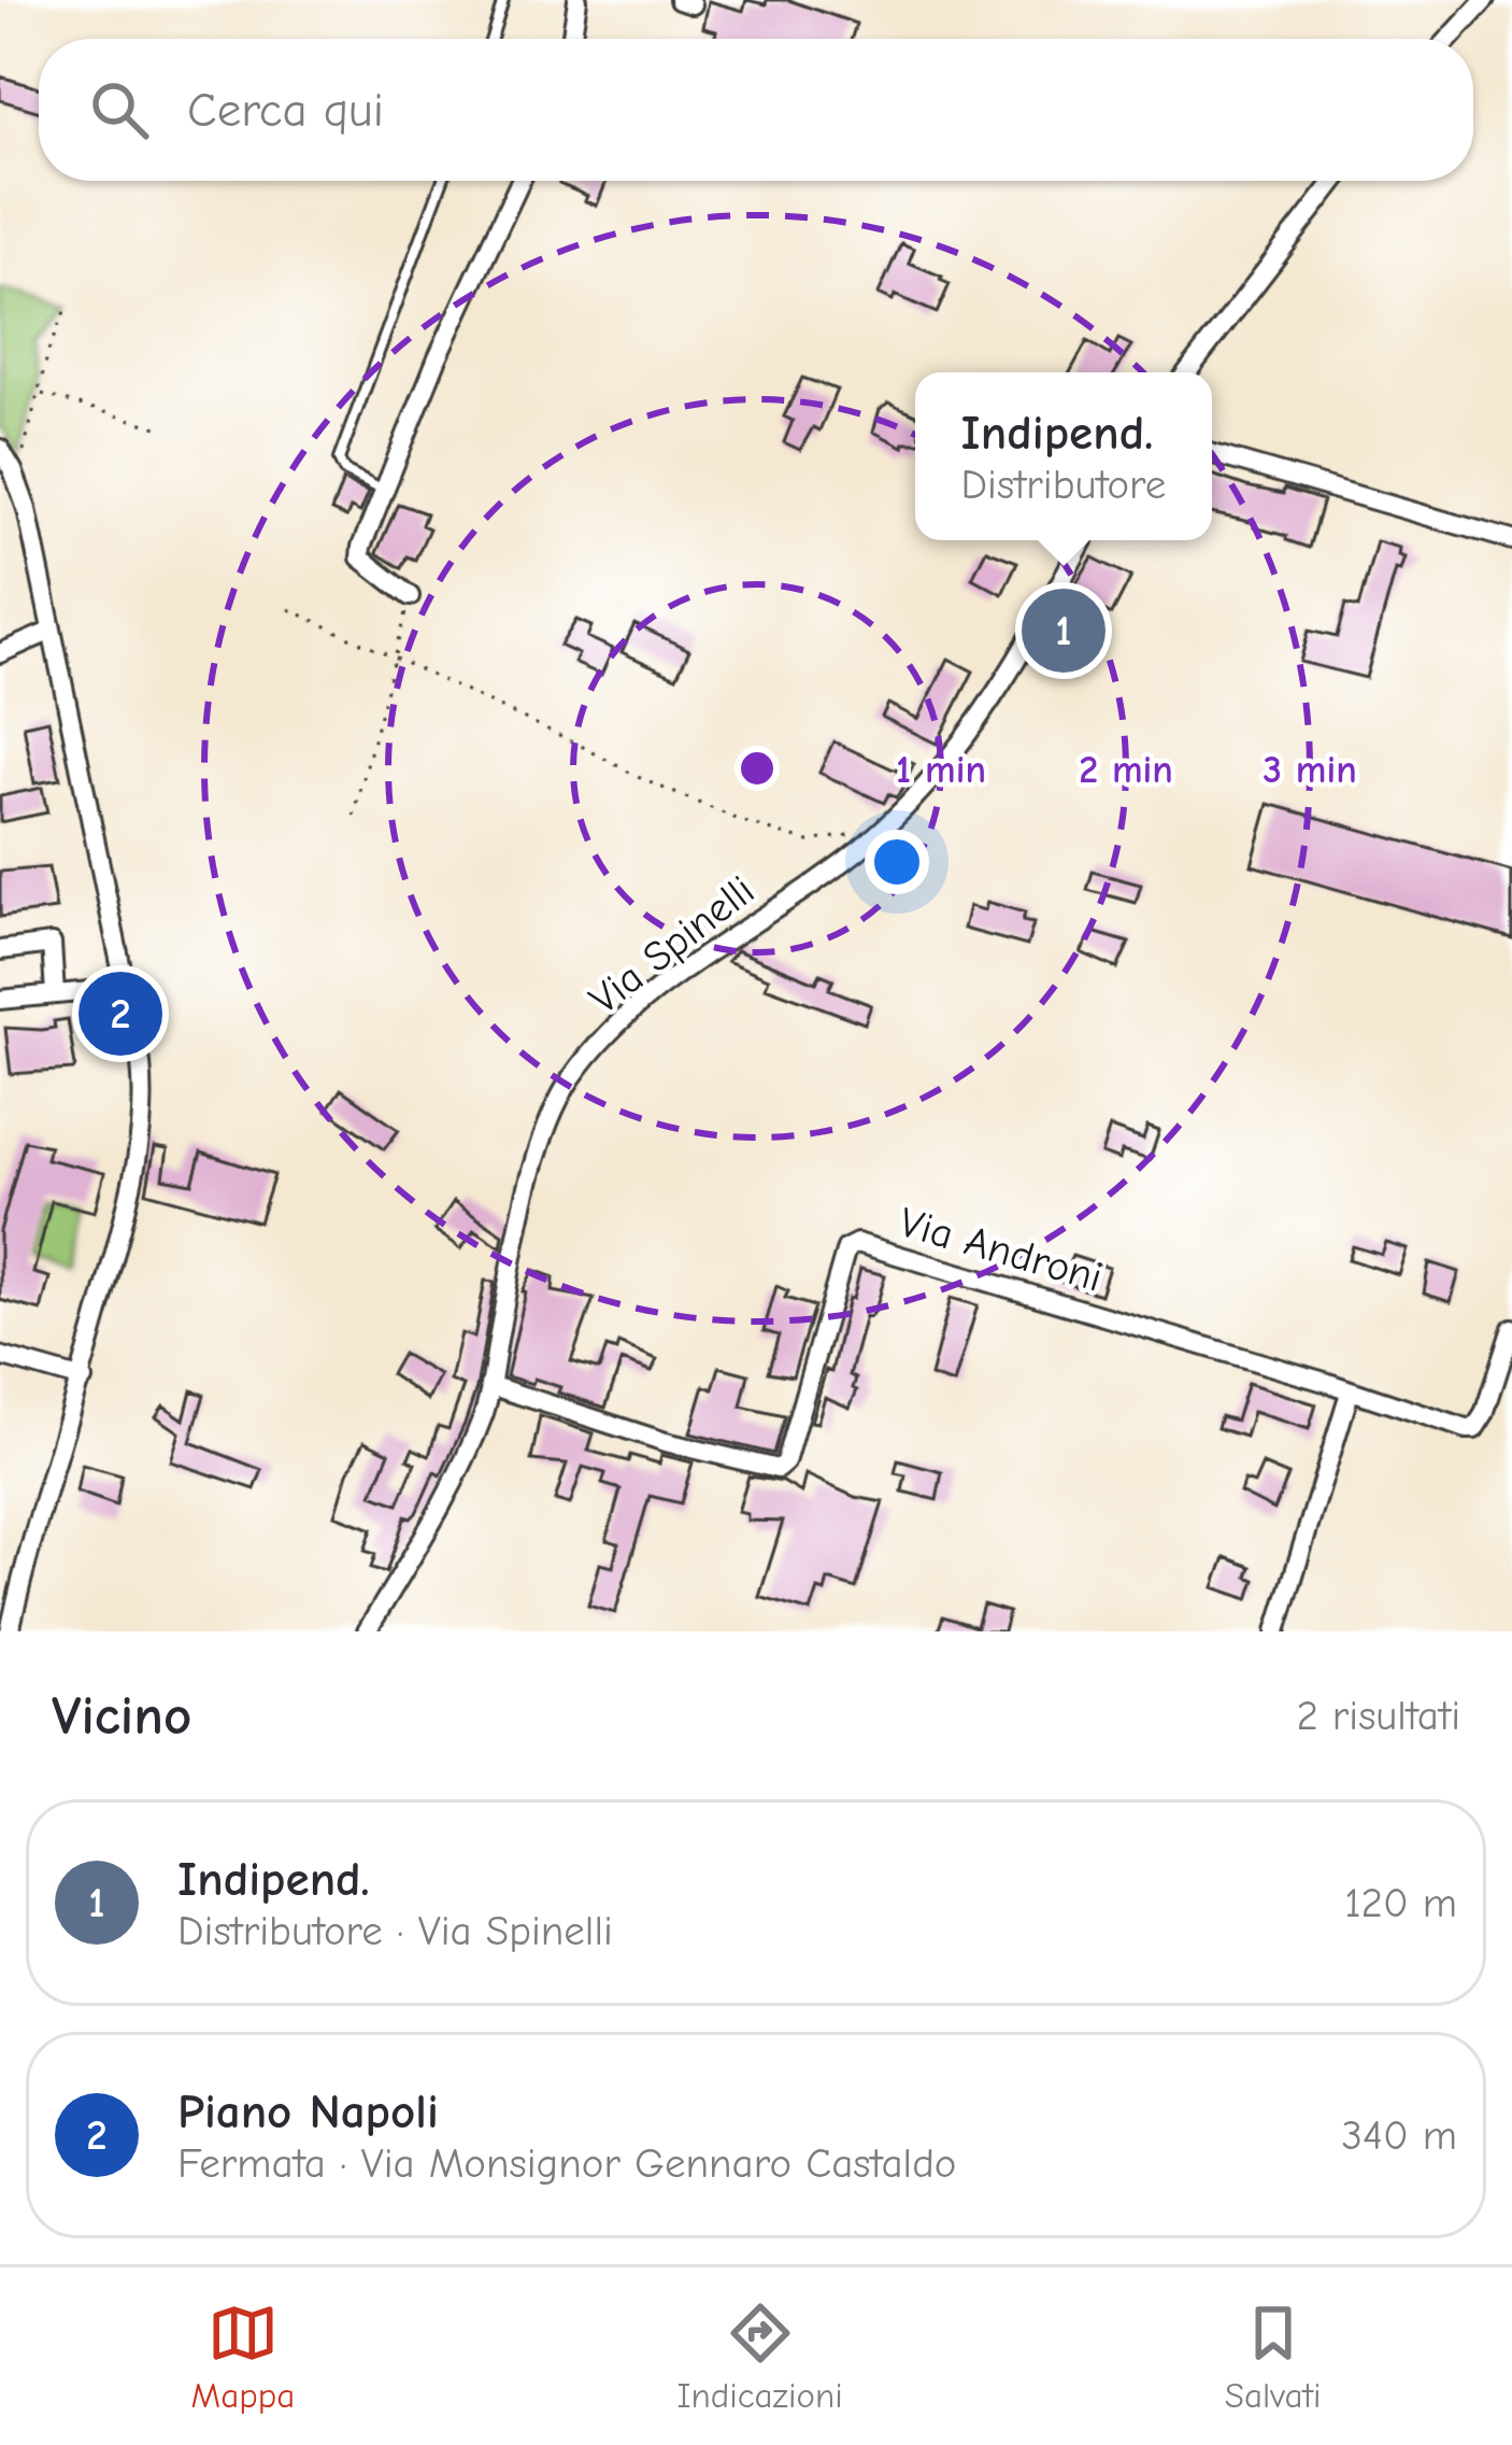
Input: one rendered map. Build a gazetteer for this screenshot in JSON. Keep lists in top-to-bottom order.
{
  "streets": {
    "street": ["Via Spinelli", "Via Androni"]
  },
  "crossings": [
    ["Via Spinelli", "Via Androni"]
  ],
  "page": {
    "search": "Cerca qui",
    "popup": ["Indipend.", "Distributore"],
    "pins": ["1", "2"],
    "heading": ["Vicino", "2 risultati"],
    "list": [
      {
        "mark": "1",
        "name": "Indipend.",
        "note": "Distributore · Via Spinelli",
        "value": "120 m"
      },
      {
        "mark": "2",
        "name": "Piano Napoli",
        "note": "Fermata · Via Monsignor Gennaro Castaldo",
        "value": "340 m"
      }
    ],
    "nav": ["Mappa", "Indicazioni", "Salvati"]
  },
  "rings": ["1 min", "2 min", "3 min"]
}
